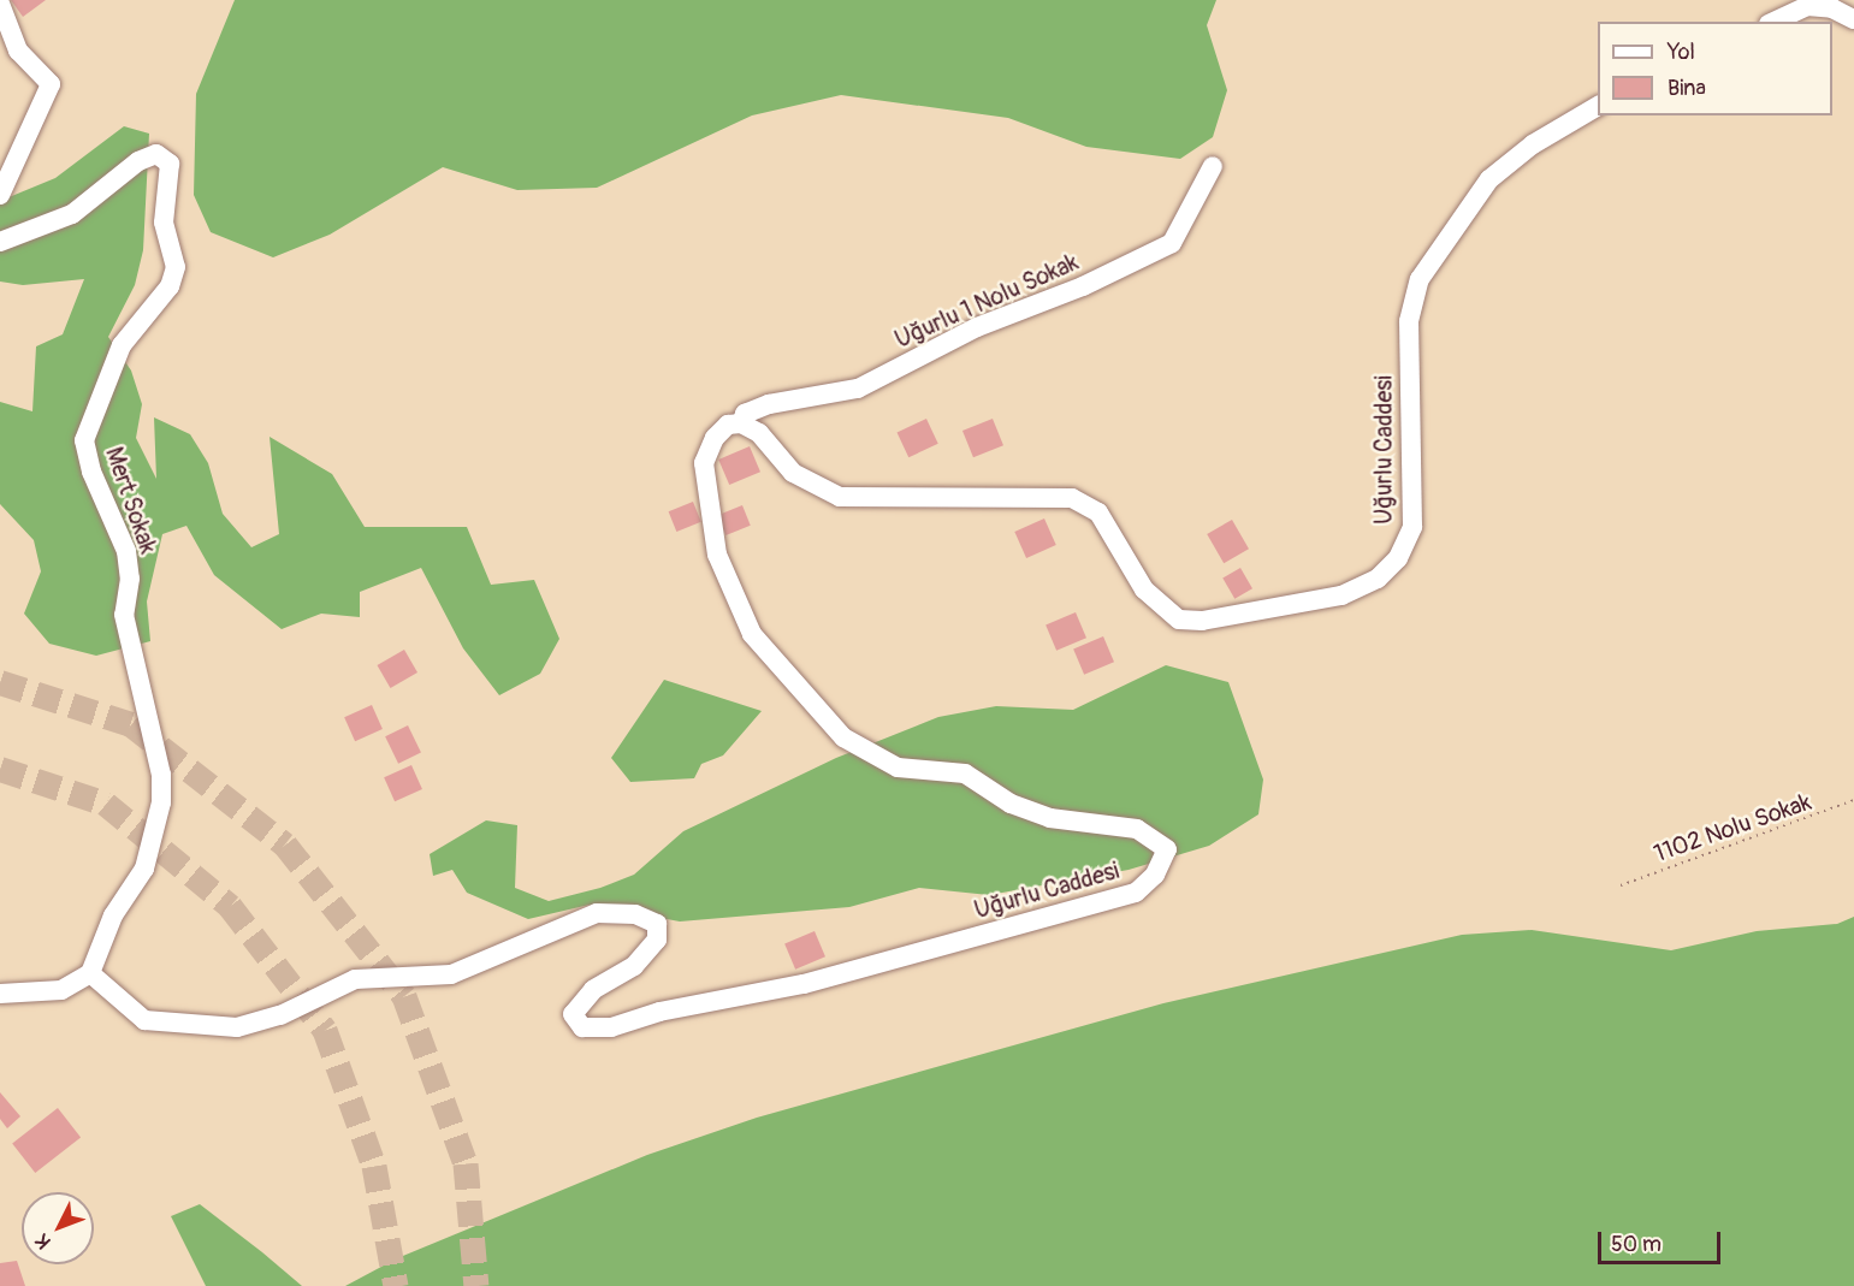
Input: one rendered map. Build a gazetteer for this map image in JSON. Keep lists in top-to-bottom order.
{
  "streets": {
    "street": ["Uğurlu 1 Nolu Sokak", "Uğurlu Caddesi", "Mert Sokak"],
    "path": ["1102 Nolu Sokak"]
  },
  "crossings": [
    ["Uğurlu 1 Nolu Sokak", "Uğurlu Caddesi"],
    ["Uğurlu Caddesi", "Mert Sokak"]
  ],
  "legend": ["Yol", "Bina"],
  "scale_bar": "50 m",
  "north": "bottom left"
}
